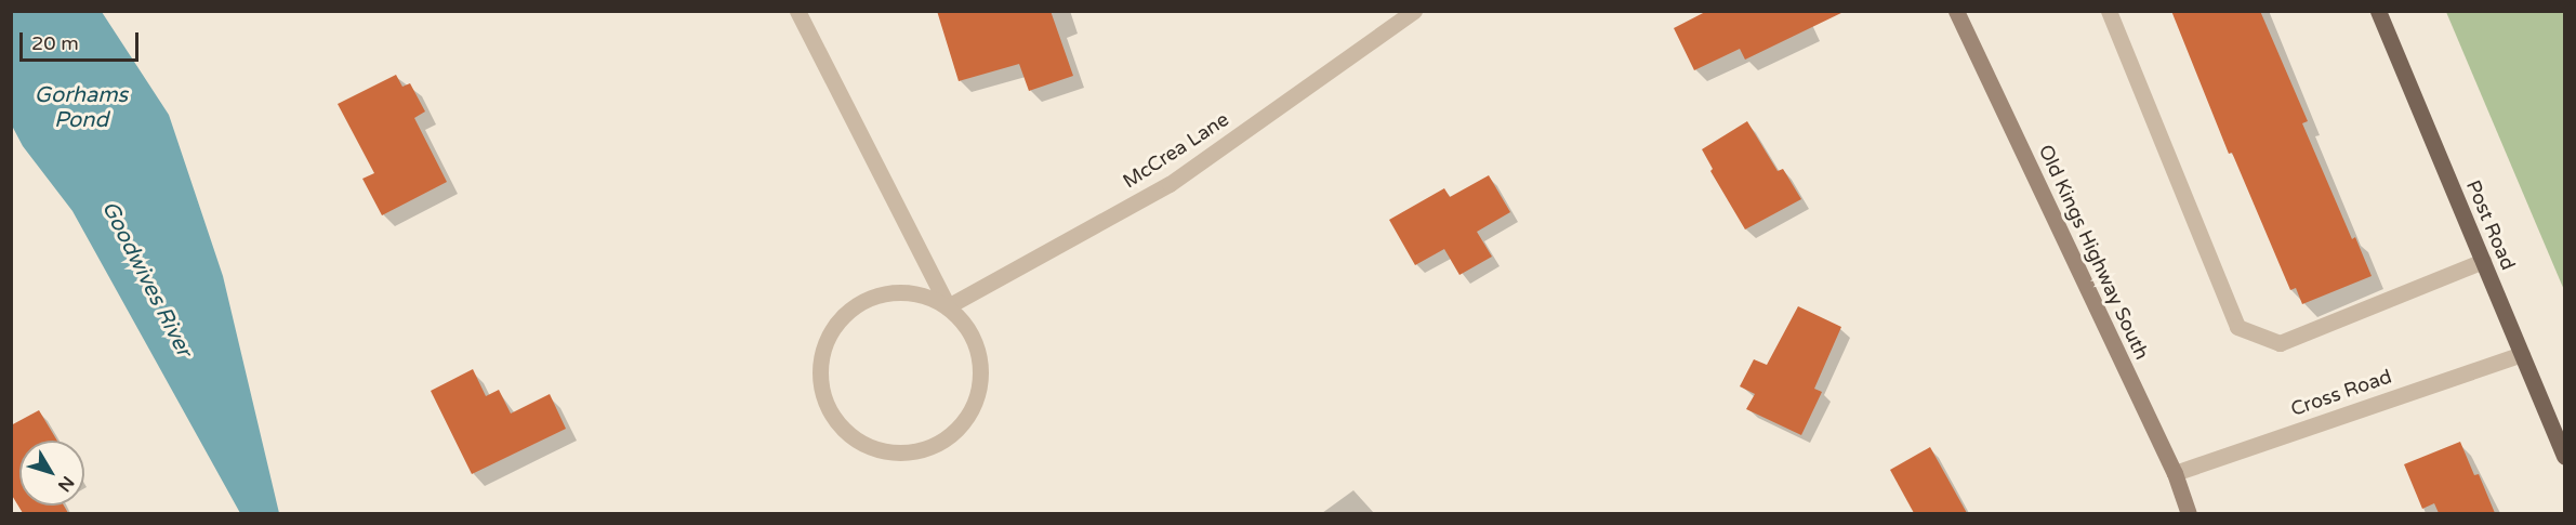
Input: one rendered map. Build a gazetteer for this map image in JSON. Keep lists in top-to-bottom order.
{
  "streets": {
    "main road": ["Post Road"],
    "street": ["McCrea Lane", "Old Kings Highway South", "Cross Road"]
  },
  "crossings": [
    ["Post Road", "Cross Road"],
    ["Old Kings Highway South", "Cross Road"]
  ],
  "water": ["Gorhams Pond", "Goodwives River"],
  "scale_bar": "20 m",
  "north": "bottom right"
}
